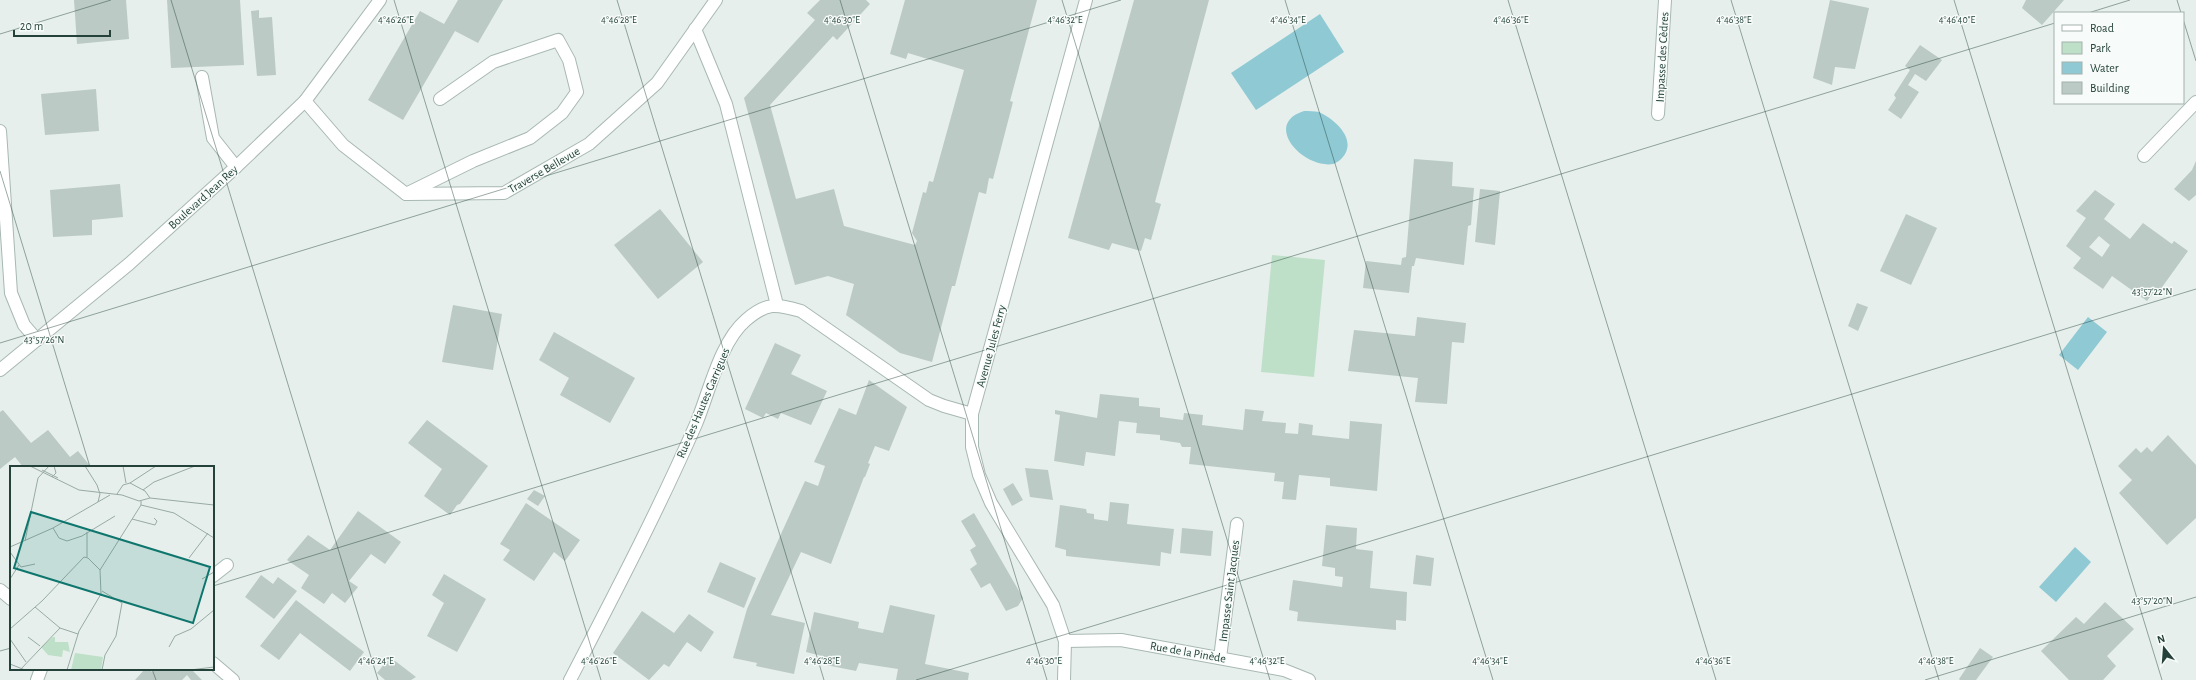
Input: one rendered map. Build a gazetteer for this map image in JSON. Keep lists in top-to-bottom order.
{
  "streets": {
    "street": [
      "Impasse des Cèdres",
      "Traverse Bellevue",
      "Boulevard Jean Rey",
      "Avenue Jules Ferry",
      "Rue des Hautes Garrigues",
      "Impasse Saint Jacques",
      "Rue de la Pinède"
    ]
  },
  "crossings": [
    ["Avenue Jules Ferry", "Rue de la Pinède"],
    ["Impasse Saint Jacques", "Rue de la Pinède"]
  ],
  "legend": [
    "Road",
    "Park",
    "Water",
    "Building"
  ],
  "scale_bar": "20 m",
  "north": "top",
  "coordinates": [
    "4°46'30\"E",
    "4°46'26\"E",
    "4°46'28\"E",
    "4°46'32\"E",
    "4°46'34\"E",
    "4°46'36\"E",
    "4°46'38\"E",
    "4°46'40\"E",
    "43°57'22\"N",
    "43°57'26\"N",
    "43°57'20\"N",
    "4°46'24\"E"
  ]
}
